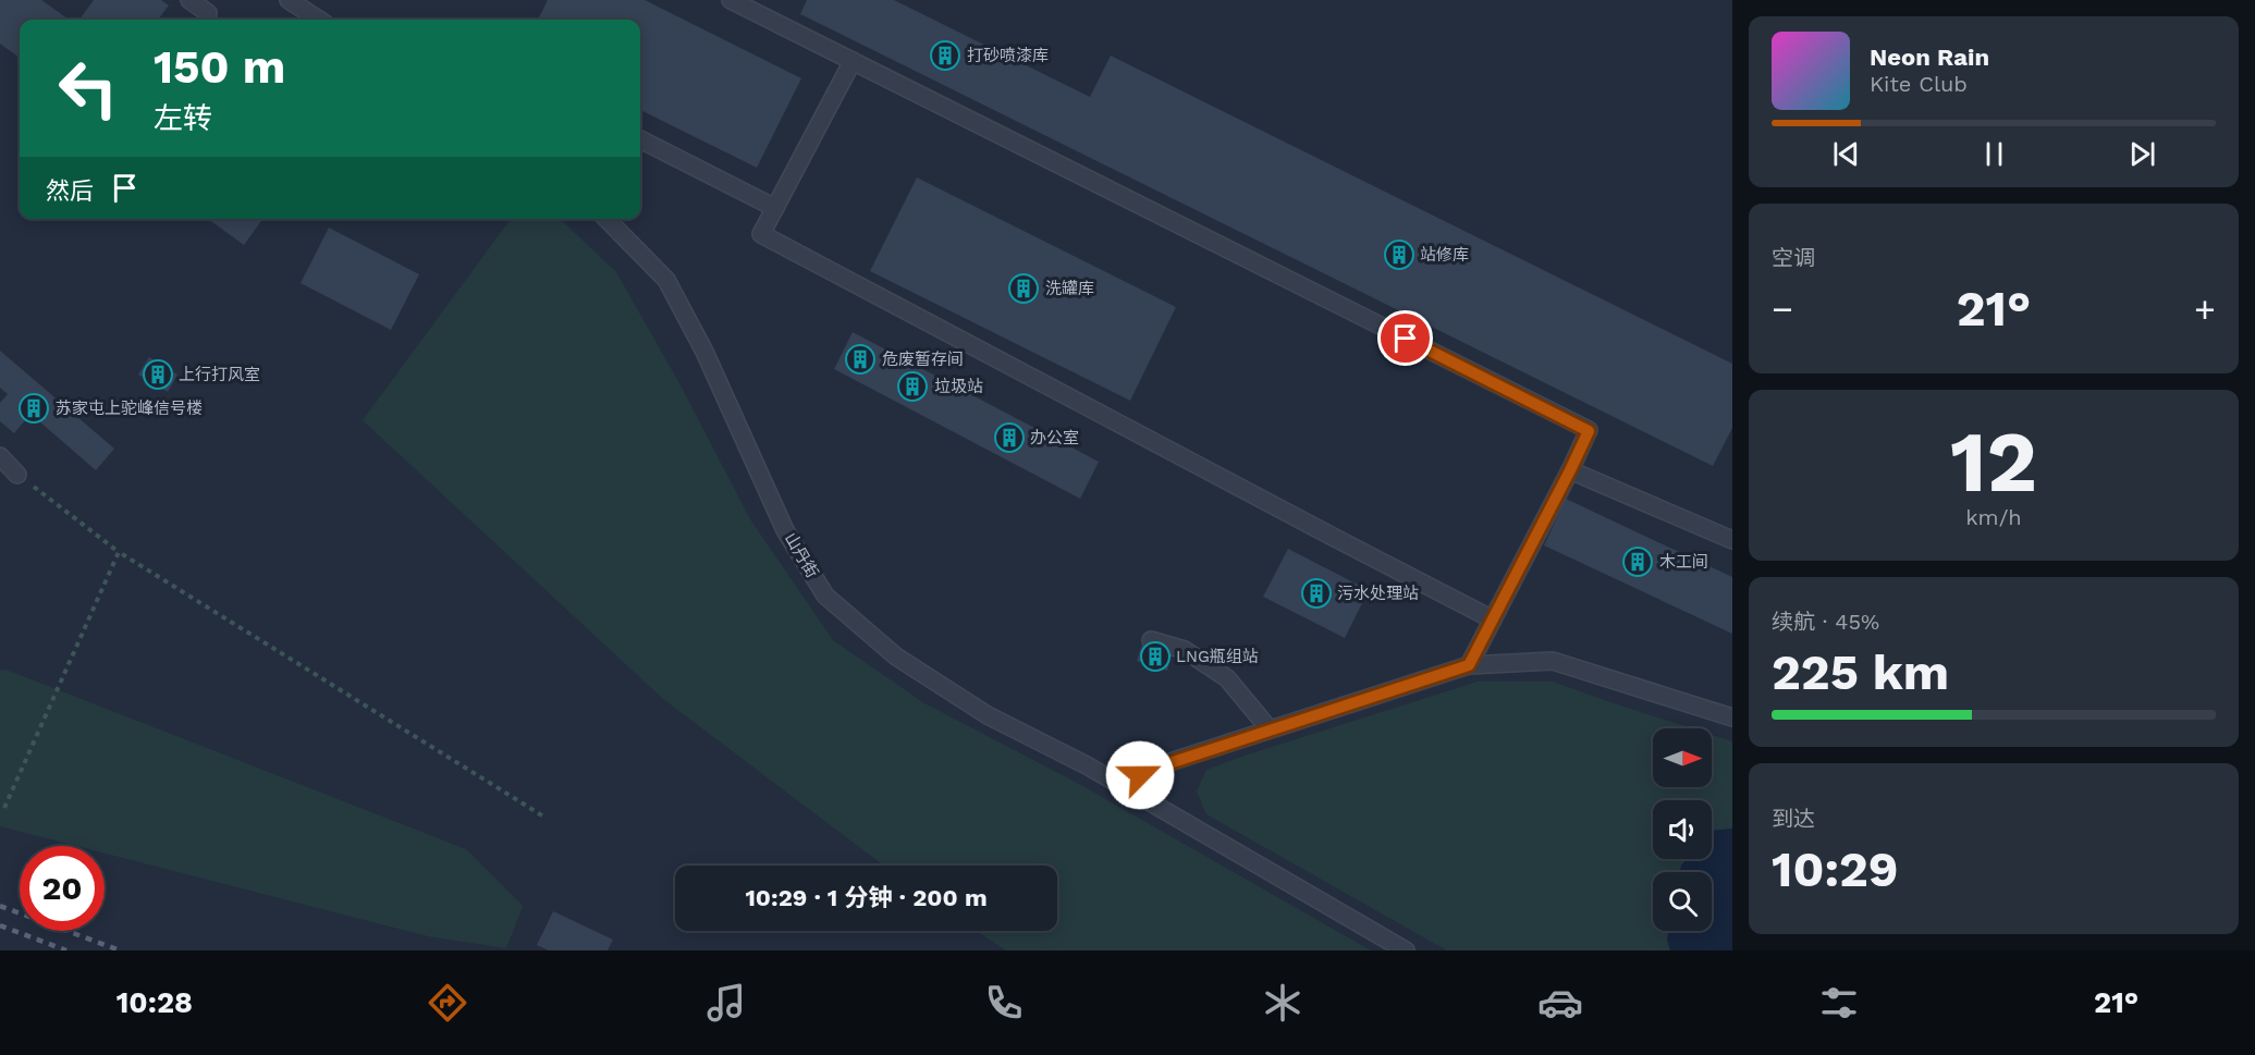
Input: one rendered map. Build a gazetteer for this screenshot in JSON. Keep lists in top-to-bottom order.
{
  "streets": {
    "lane": ["山丹街"]
  },
  "places": {
    "building": [
      "打砂喷漆库",
      "站修库",
      "洗罐库",
      "危废暂存间",
      "上行打风室",
      "垃圾站",
      "苏家屯上驼峰信号楼",
      "办公室",
      "木工间",
      "污水处理站",
      "LNG瓶组站"
    ]
  },
  "north": "right",
  "page": {
    "turn": ["150 m", "左转"],
    "song": ["Neon Rain", "Kite Club"],
    "then": "然后",
    "tile": [
      "空调",
      ["12", "km/h"],
      ["续航 · 45%", "225 km"],
      ["到达", "10:29"]
    ],
    "heat": ["−", "21°", "+"],
    "limit": "20",
    "trip": "10:29 · 1 分钟 · 200 m",
    "tabs": ["10:28", "21°"]
  }
}
